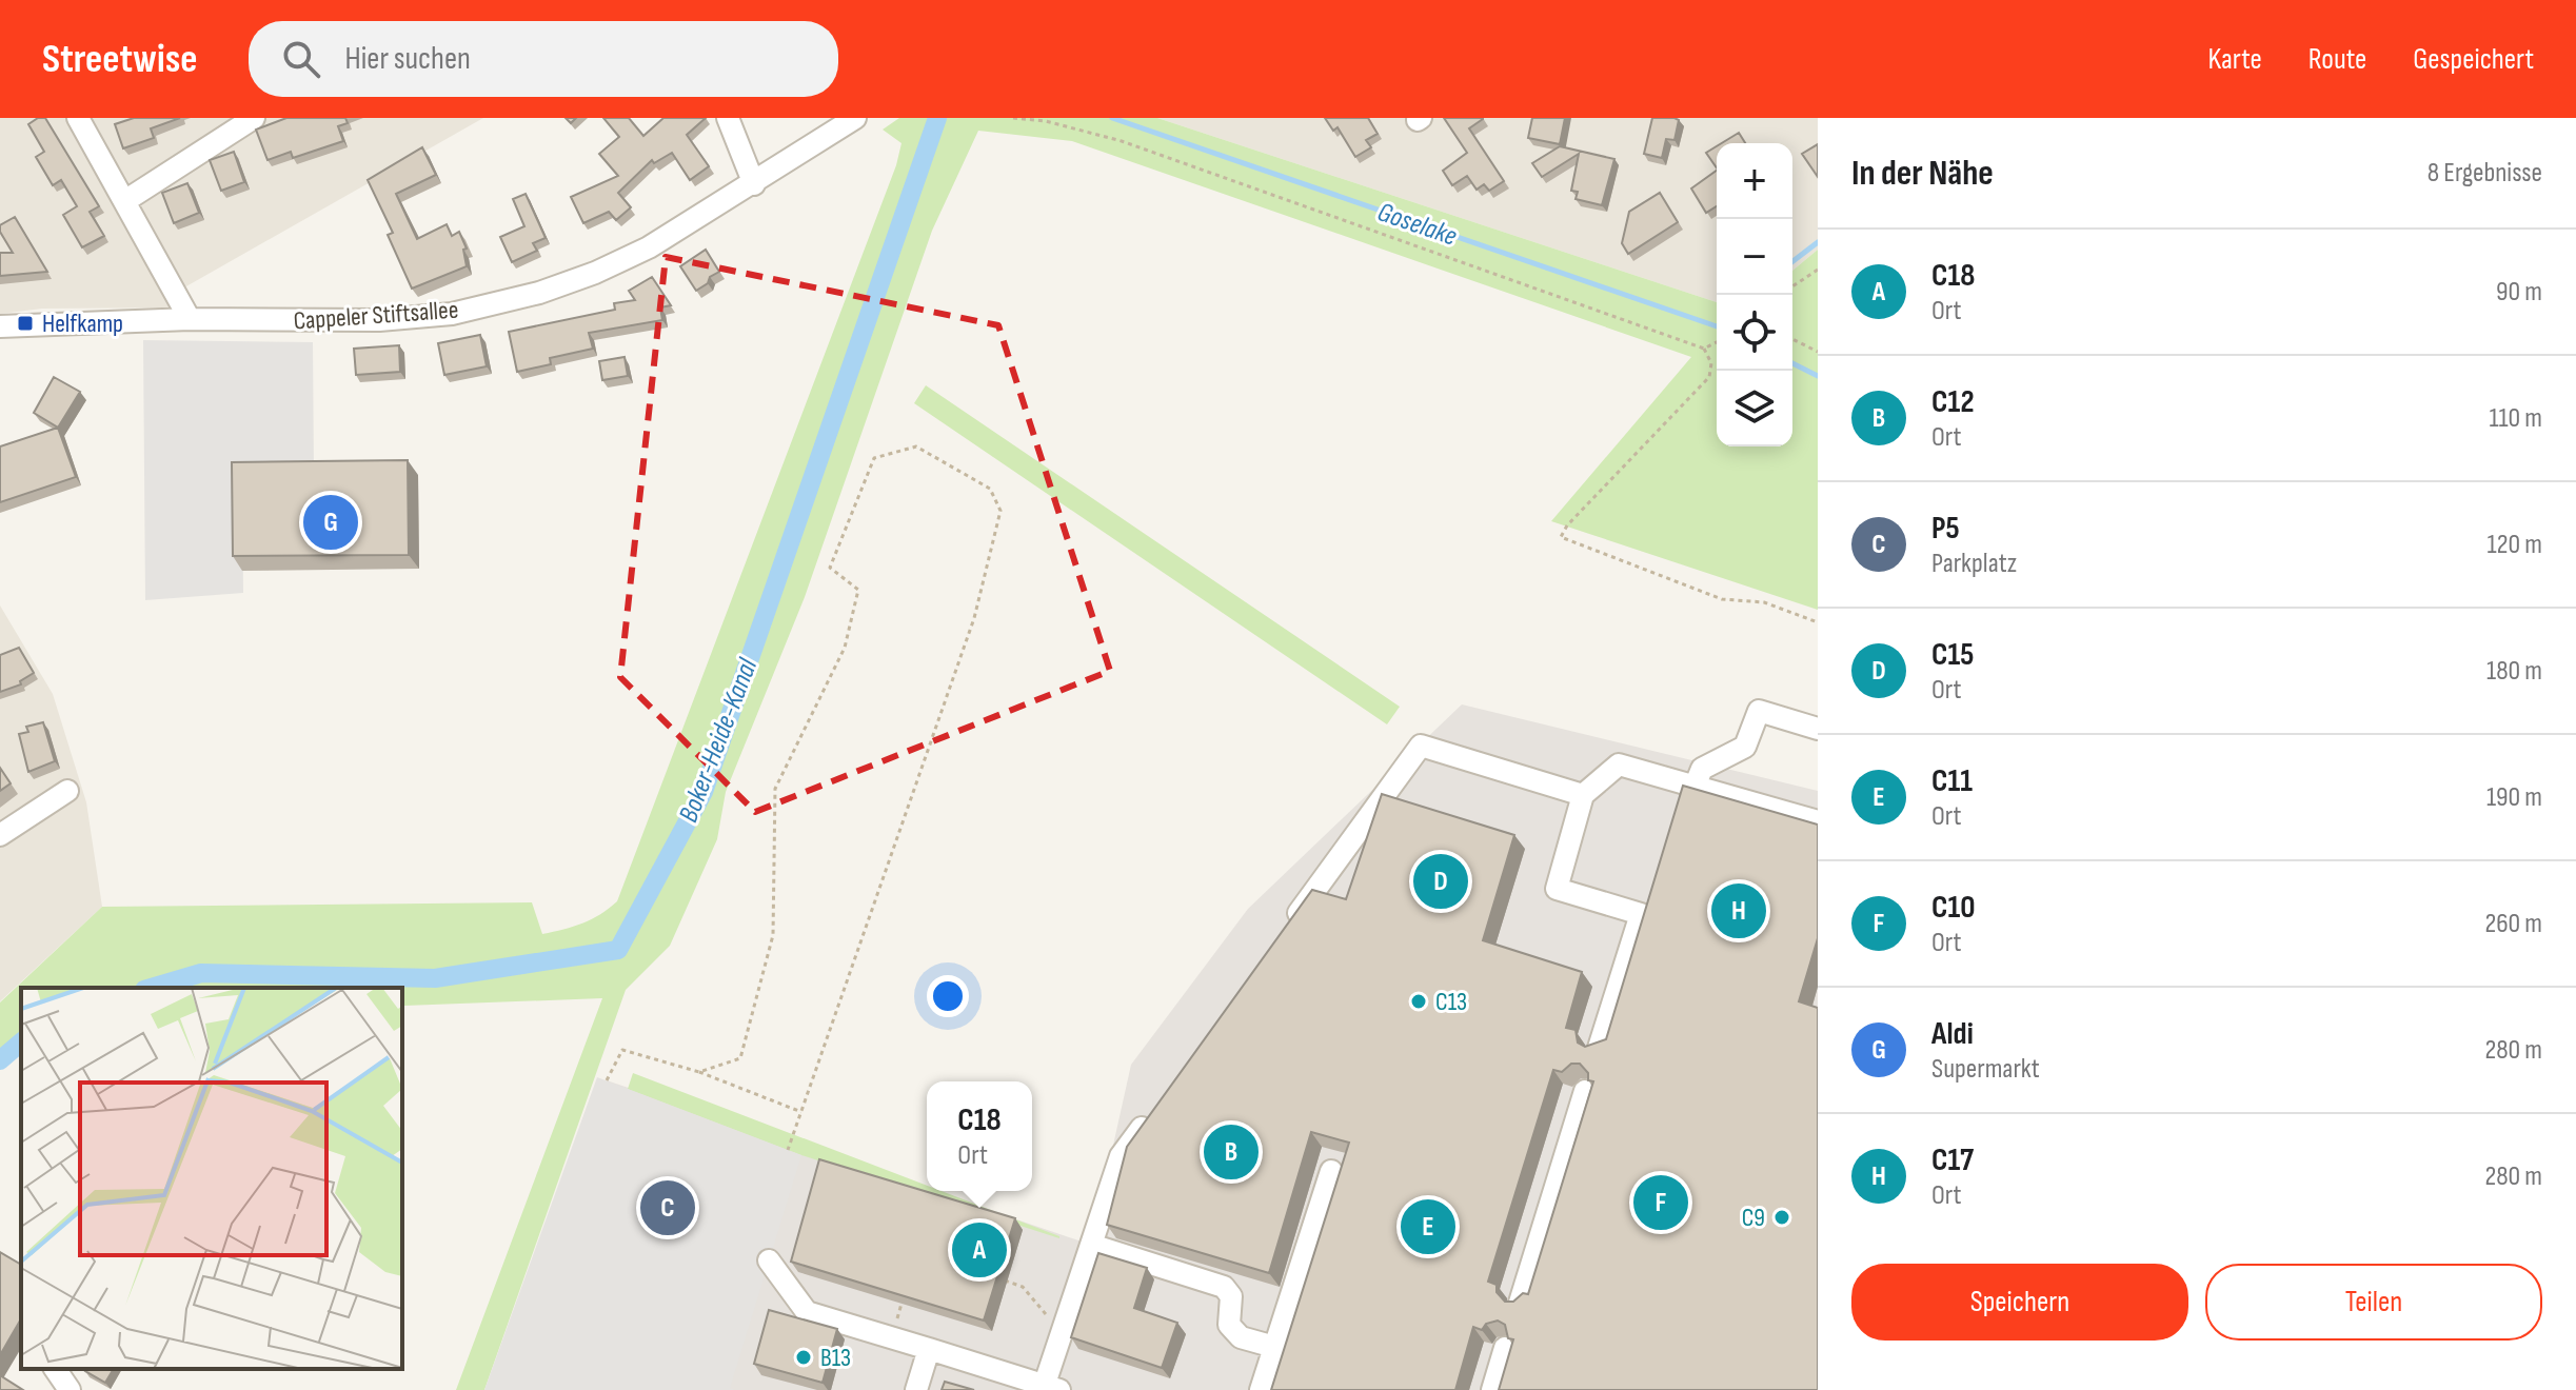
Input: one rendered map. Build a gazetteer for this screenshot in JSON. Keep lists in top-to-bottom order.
{
  "streets": {
    "street": ["Cappeler Stiftsallee"]
  },
  "water": ["Goselake", "Boker-Heide-Kanal"],
  "places": {
    "transit": ["Helfkamp"],
    "other": ["C13", "C9", "B13"]
  },
  "page": {
    "header": "Streetwise",
    "search": "Hier suchen",
    "nav": ["Karte", "Route", "Gespeichert"],
    "heading": ["In der Nähe", "8 Ergebnisse"],
    "map_buttons": ["+", "−"],
    "list": [
      {
        "mark": "A",
        "name": "C18",
        "note": "Ort",
        "value": "90 m"
      },
      {
        "mark": "B",
        "name": "C12",
        "note": "Ort",
        "value": "110 m"
      },
      {
        "mark": "C",
        "name": "P5",
        "note": "Parkplatz",
        "value": "120 m"
      },
      {
        "mark": "D",
        "name": "C15",
        "note": "Ort",
        "value": "180 m"
      },
      {
        "mark": "E",
        "name": "C11",
        "note": "Ort",
        "value": "190 m"
      },
      {
        "mark": "F",
        "name": "C10",
        "note": "Ort",
        "value": "260 m"
      },
      {
        "mark": "G",
        "name": "Aldi",
        "note": "Supermarkt",
        "value": "280 m"
      },
      {
        "mark": "H",
        "name": "C17",
        "note": "Ort",
        "value": "280 m"
      }
    ],
    "pins": [
      "G",
      "D",
      "H",
      "B",
      "F",
      "C",
      "E",
      "A"
    ],
    "popup": ["C18", "Ort"],
    "buttons": ["Speichern", "Teilen"]
  }
}
